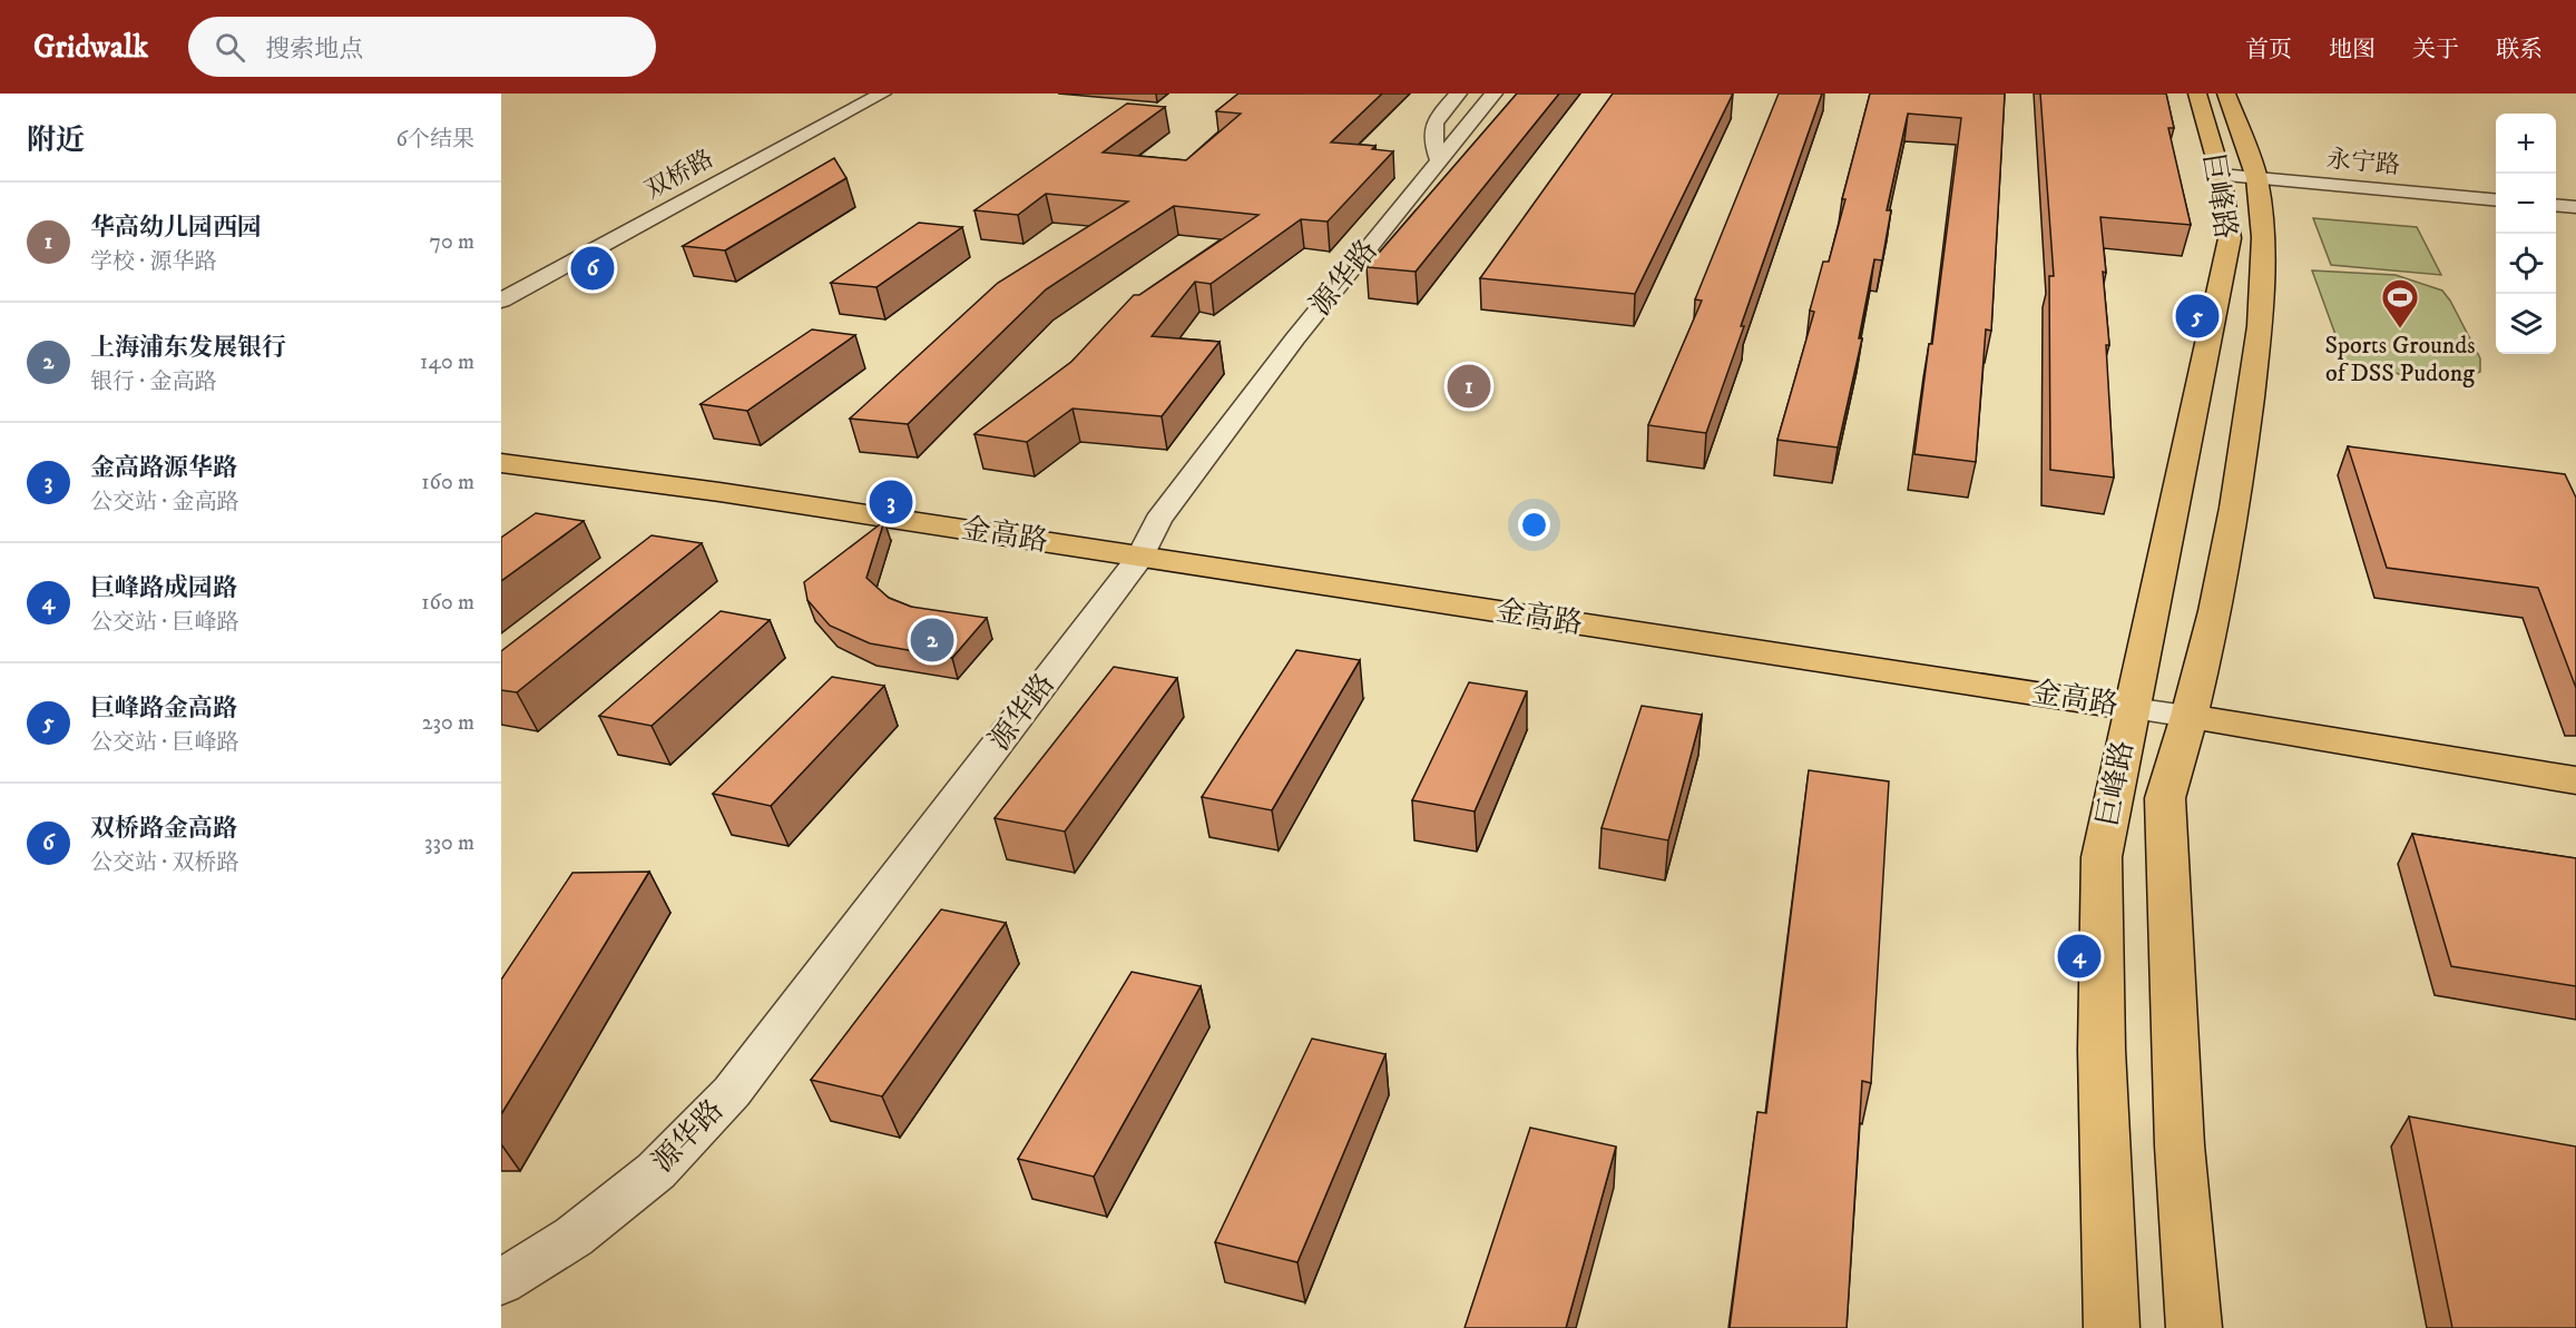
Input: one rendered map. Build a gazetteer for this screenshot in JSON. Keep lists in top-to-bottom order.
{
  "streets": {
    "main road": ["巨峰路", "金高路"],
    "street": ["永宁路", "双桥路", "源华路"]
  },
  "crossings": [
    ["永宁路", "巨峰路"],
    ["巨峰路", "金高路"],
    ["源华路", "金高路"]
  ],
  "places": {
    "sports": ["Sports Grounds of DSS Pudong"]
  },
  "page": {
    "header": "Gridwalk",
    "search": "搜索地点",
    "nav": [
      "首页",
      "地图",
      "关于",
      "联系"
    ],
    "heading": ["附近", "6个结果"],
    "map_buttons": ["+", "−"],
    "list": [
      {
        "mark": "1",
        "name": "华高幼儿园西园",
        "note": "学校 · 源华路",
        "value": "70 m"
      },
      {
        "mark": "2",
        "name": "上海浦东发展银行",
        "note": "银行 · 金高路",
        "value": "140 m"
      },
      {
        "mark": "3",
        "name": "金高路源华路",
        "note": "公交站 · 金高路",
        "value": "160 m"
      },
      {
        "mark": "4",
        "name": "巨峰路成园路",
        "note": "公交站 · 巨峰路",
        "value": "160 m"
      },
      {
        "mark": "5",
        "name": "巨峰路金高路",
        "note": "公交站 · 巨峰路",
        "value": "230 m"
      },
      {
        "mark": "6",
        "name": "双桥路金高路",
        "note": "公交站 · 双桥路",
        "value": "330 m"
      }
    ],
    "pins": [
      "6",
      "5",
      "1",
      "3",
      "2",
      "4"
    ]
  }
}
